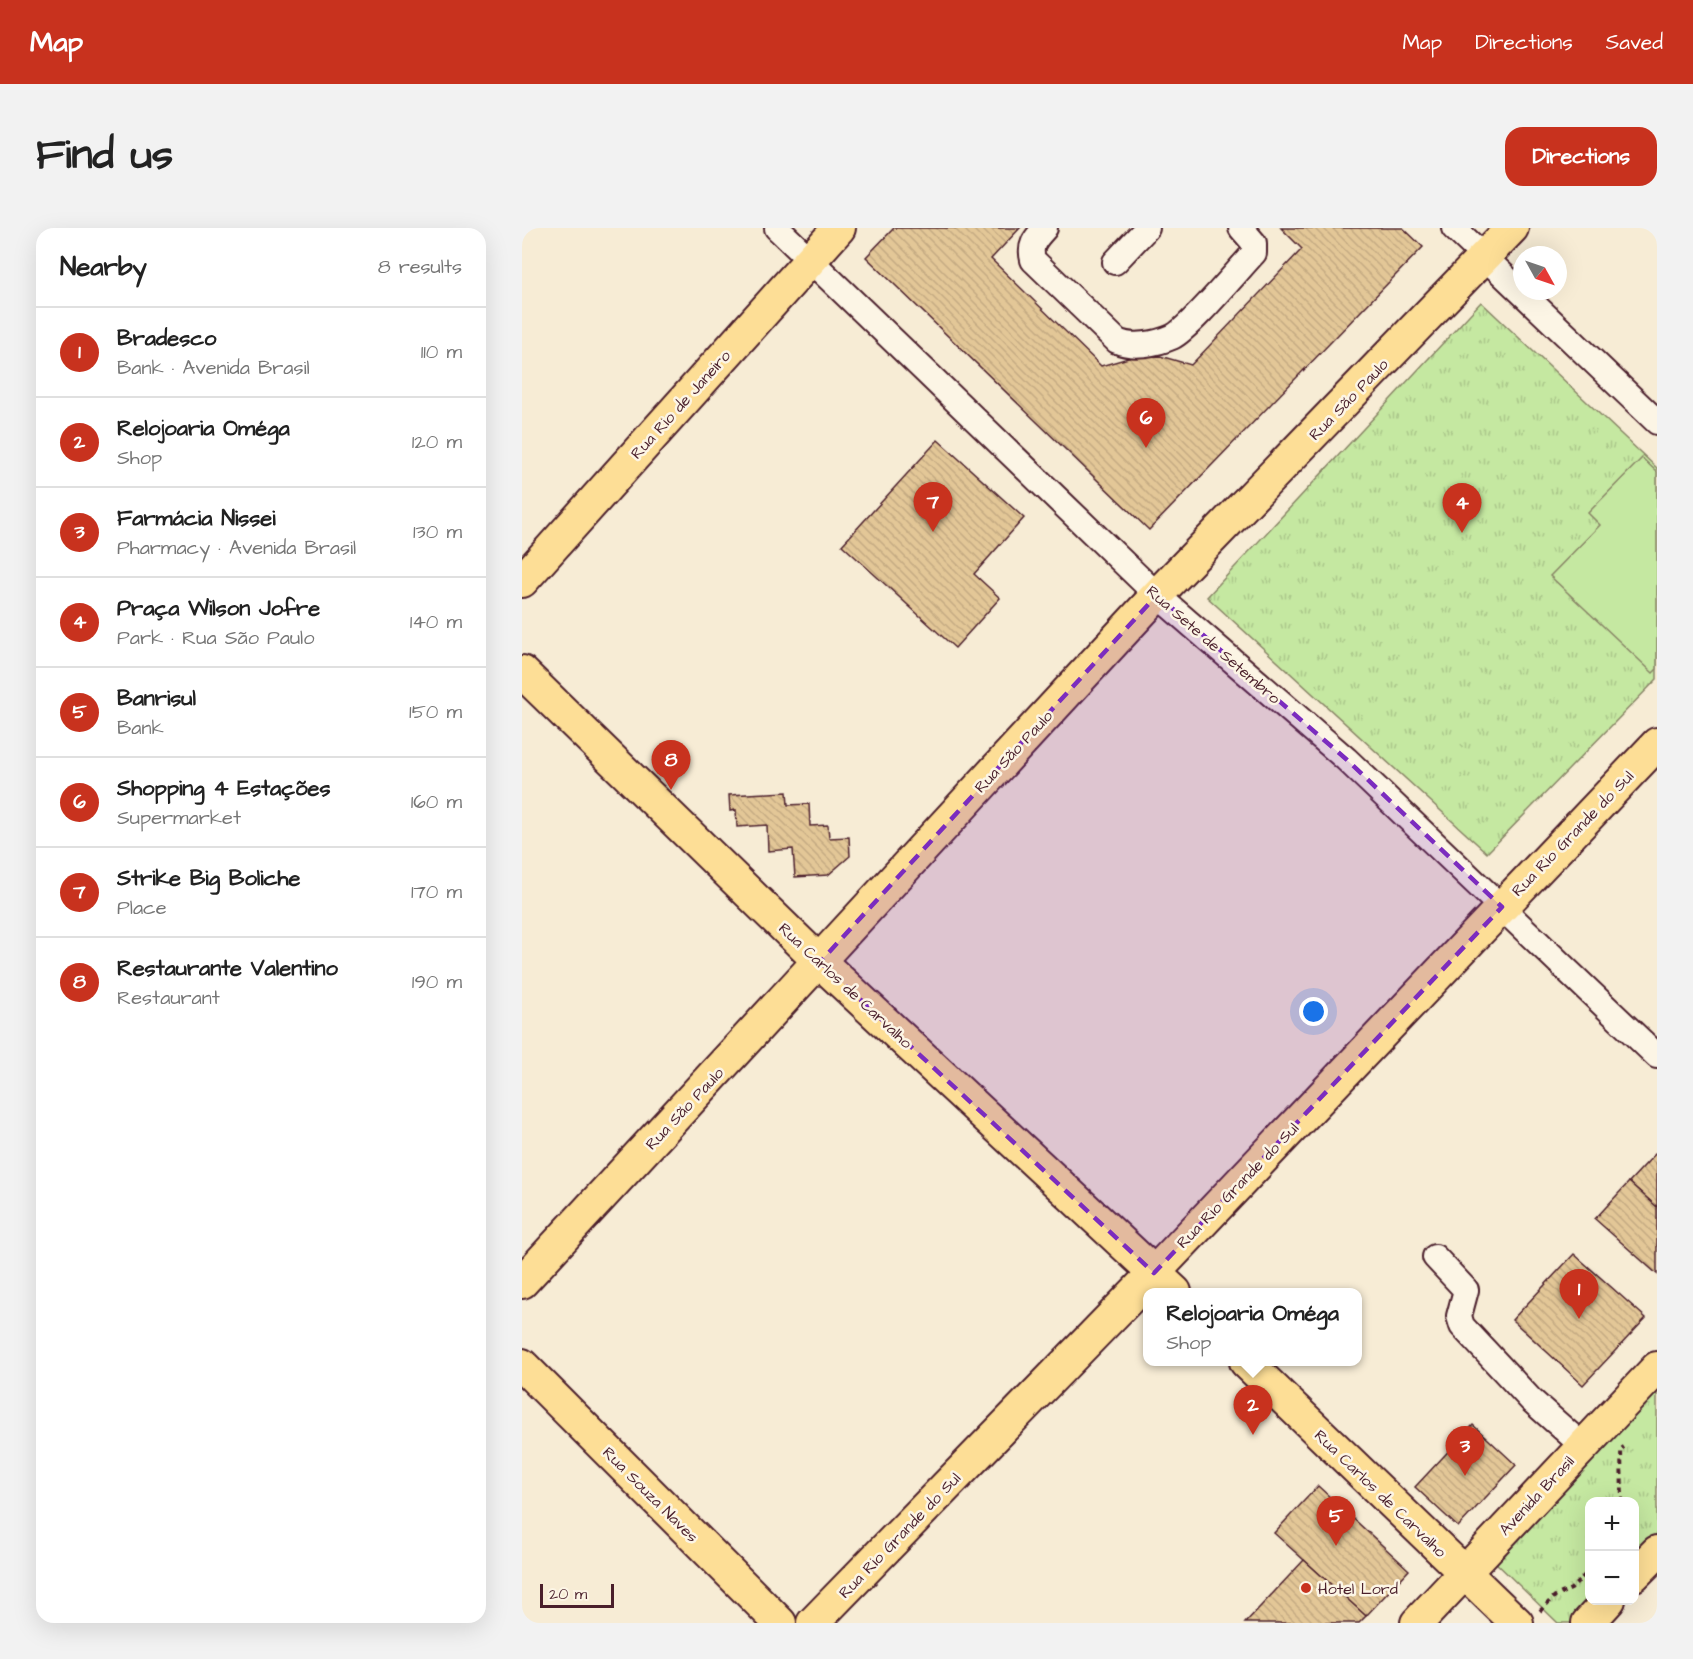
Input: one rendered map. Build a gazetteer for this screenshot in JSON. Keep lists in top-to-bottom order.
{
  "streets": {
    "main road": [
      "Rua São Paulo",
      "Rua Rio de Janeiro",
      "Rua Rio Grande do Sul",
      "Rua Carlos de Carvalho",
      "Rua Souza Naves",
      "Avenida Brasil"
    ],
    "street": ["Rua Sete de Setembro"]
  },
  "crossings": [
    ["Rua São Paulo", "Rua Sete de Setembro"],
    ["Rua São Paulo", "Rua Carlos de Carvalho"],
    ["Rua Rio de Janeiro", "Rua Sete de Setembro"],
    ["Rua Sete de Setembro", "Rua Rio Grande do Sul"],
    ["Rua Rio Grande do Sul", "Rua Carlos de Carvalho"],
    ["Rua Carlos de Carvalho", "Avenida Brasil"]
  ],
  "places": ["Hotel Lord"],
  "scale_bar": "20 m",
  "north": "bottom right",
  "page": {
    "header": "Map",
    "nav": ["Map", "Directions", "Saved"],
    "title": "Find us",
    "buttons": "Directions",
    "heading": ["Nearby", "8 results"],
    "list": [
      {
        "mark": "1",
        "name": "Bradesco",
        "note": "Bank · Avenida Brasil",
        "value": "110 m"
      },
      {
        "mark": "2",
        "name": "Relojoaria Oméga",
        "note": "Shop",
        "value": "120 m"
      },
      {
        "mark": "3",
        "name": "Farmácia Nissei",
        "note": "Pharmacy · Avenida Brasil",
        "value": "130 m"
      },
      {
        "mark": "4",
        "name": "Praça Wilson Jofre",
        "note": "Park · Rua São Paulo",
        "value": "140 m"
      },
      {
        "mark": "5",
        "name": "Banrisul",
        "note": "Bank",
        "value": "150 m"
      },
      {
        "mark": "6",
        "name": "Shopping 4 Estações",
        "note": "Supermarket",
        "value": "160 m"
      },
      {
        "mark": "7",
        "name": "Strike Big Boliche",
        "note": "Place",
        "value": "170 m"
      },
      {
        "mark": "8",
        "name": "Restaurante Valentino",
        "note": "Restaurant",
        "value": "190 m"
      }
    ],
    "pins": [
      "6",
      "7",
      "4",
      "8",
      "1",
      "2",
      "3",
      "5"
    ],
    "popup": ["Relojoaria Oméga", "Shop"],
    "map_buttons": ["+", "−"],
    "scale": "20 m"
  }
}
